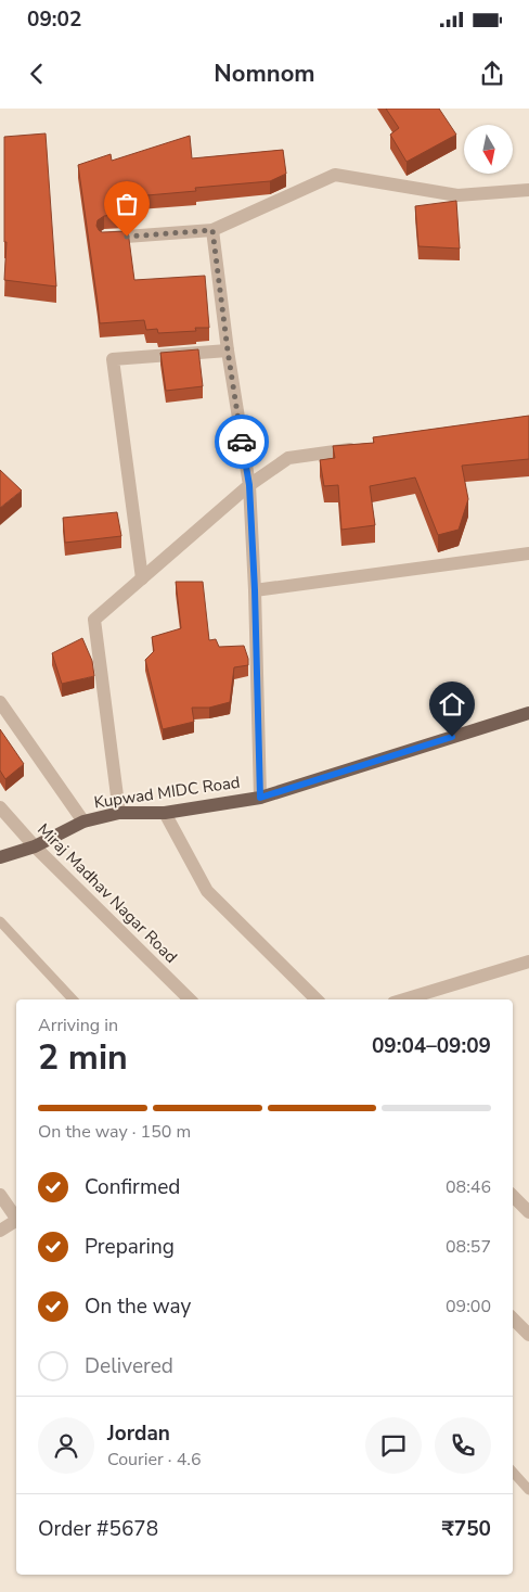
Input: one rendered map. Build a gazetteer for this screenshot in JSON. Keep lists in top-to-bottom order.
{
  "streets": {
    "main road": ["Kupwad MIDC Road"],
    "street": ["Miraj Madhav Nagar Road"]
  },
  "crossings": [
    ["Kupwad MIDC Road", "Miraj Madhav Nagar Road"]
  ],
  "north": "bottom",
  "page": {
    "status": "09:02",
    "header": "Nomnom",
    "heading": ["2 min", "Arriving in", "09:04–09:09"],
    "panel": [
      "Jordan",
      "Courier · 4.6",
      "Order #5678",
      "₹750"
    ],
    "bar": "On the way · 150 m",
    "list": [
      ["Confirmed", "08:46"],
      ["Preparing", "08:57"],
      ["On the way", "09:00"],
      "Delivered"
    ]
  }
}
